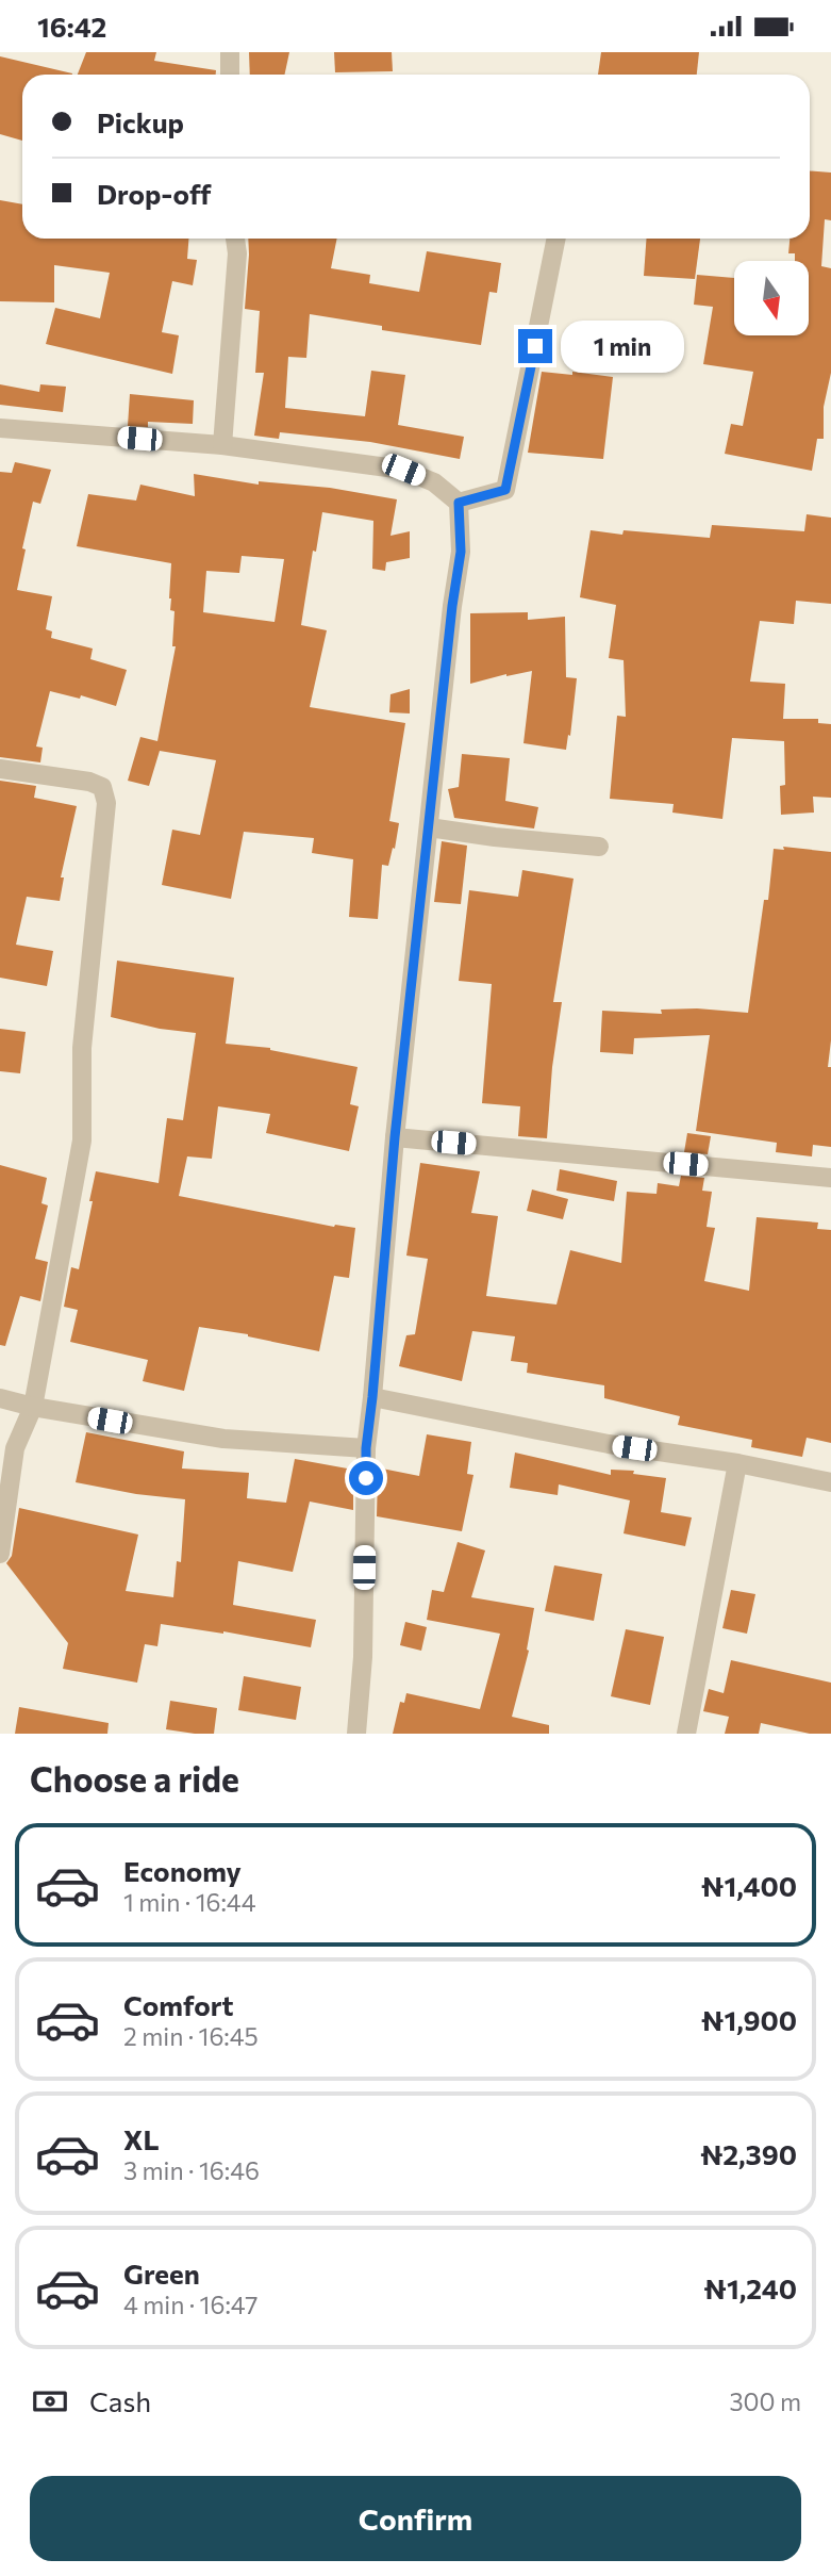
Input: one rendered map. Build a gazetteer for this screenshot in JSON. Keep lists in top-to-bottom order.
{
  "north": "bottom",
  "page": {
    "status": "16:42",
    "banner": ["Pickup", "Drop-off"],
    "bubble": "1 min",
    "heading": "Choose a ride",
    "list": [
      {
        "name": "Economy",
        "note": "1 min · 16:44",
        "value": "₦1,400"
      },
      {
        "name": "Comfort",
        "note": "2 min · 16:45",
        "value": "₦1,900"
      },
      {
        "name": "XL",
        "note": "3 min · 16:46",
        "value": "₦2,390"
      },
      {
        "name": "Green",
        "note": "4 min · 16:47",
        "value": "₦1,240"
      }
    ],
    "pay": ["Cash", "300 m"],
    "buttons": "Confirm"
  }
}
